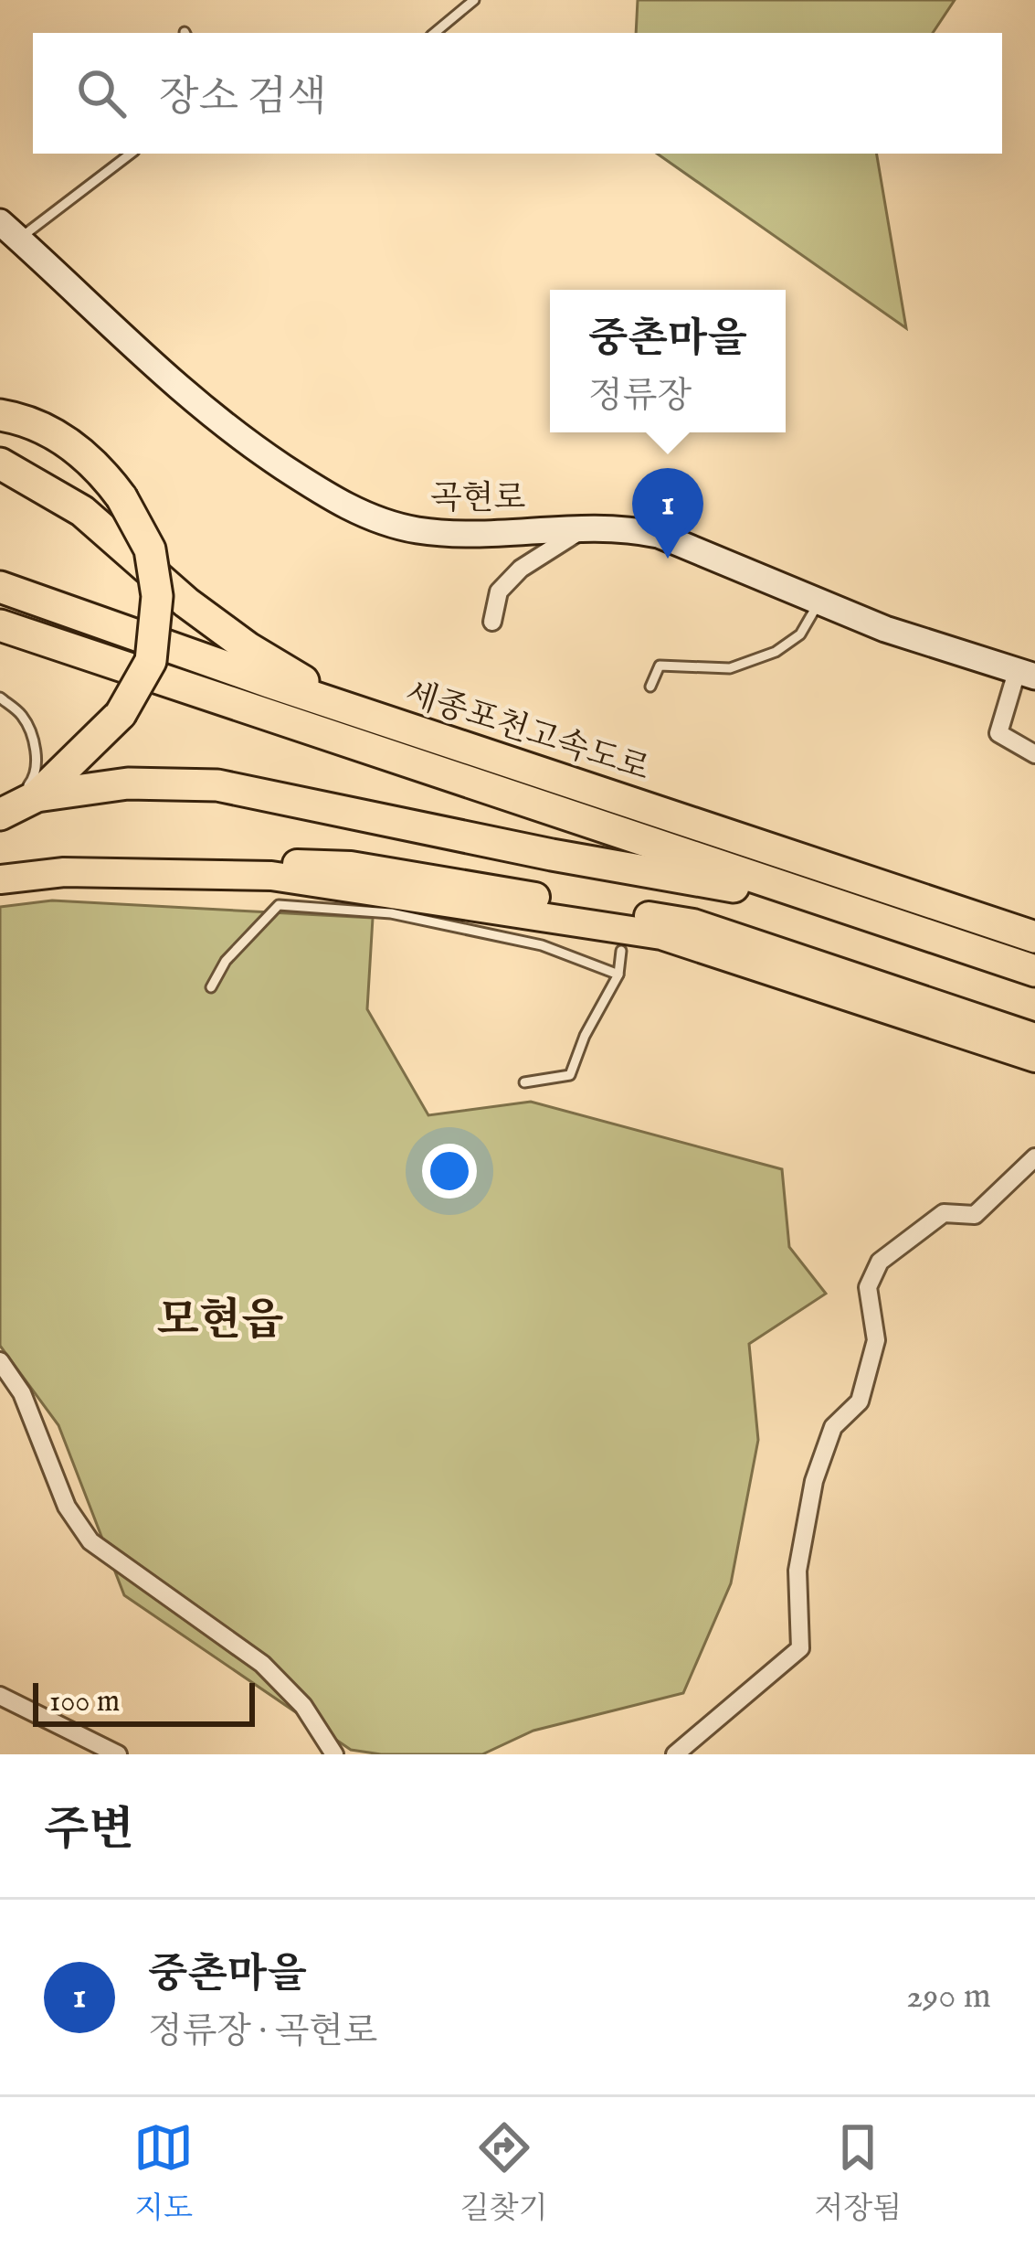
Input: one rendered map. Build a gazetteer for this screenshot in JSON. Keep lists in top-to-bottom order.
{
  "streets": {
    "highway": ["세종포천고속도로"],
    "main road": ["곡현로"]
  },
  "districts": ["모현읍"],
  "scale_bar": "100 m",
  "page": {
    "search": "장소 검색",
    "popup": ["중촌마을", "정류장"],
    "pins": "1",
    "scale": "100 m",
    "heading": "주변",
    "list": [
      {
        "mark": "1",
        "name": "중촌마을",
        "note": "정류장 · 곡현로",
        "value": "290 m"
      }
    ],
    "nav": ["지도", "길찾기", "저장됨"]
  }
}
